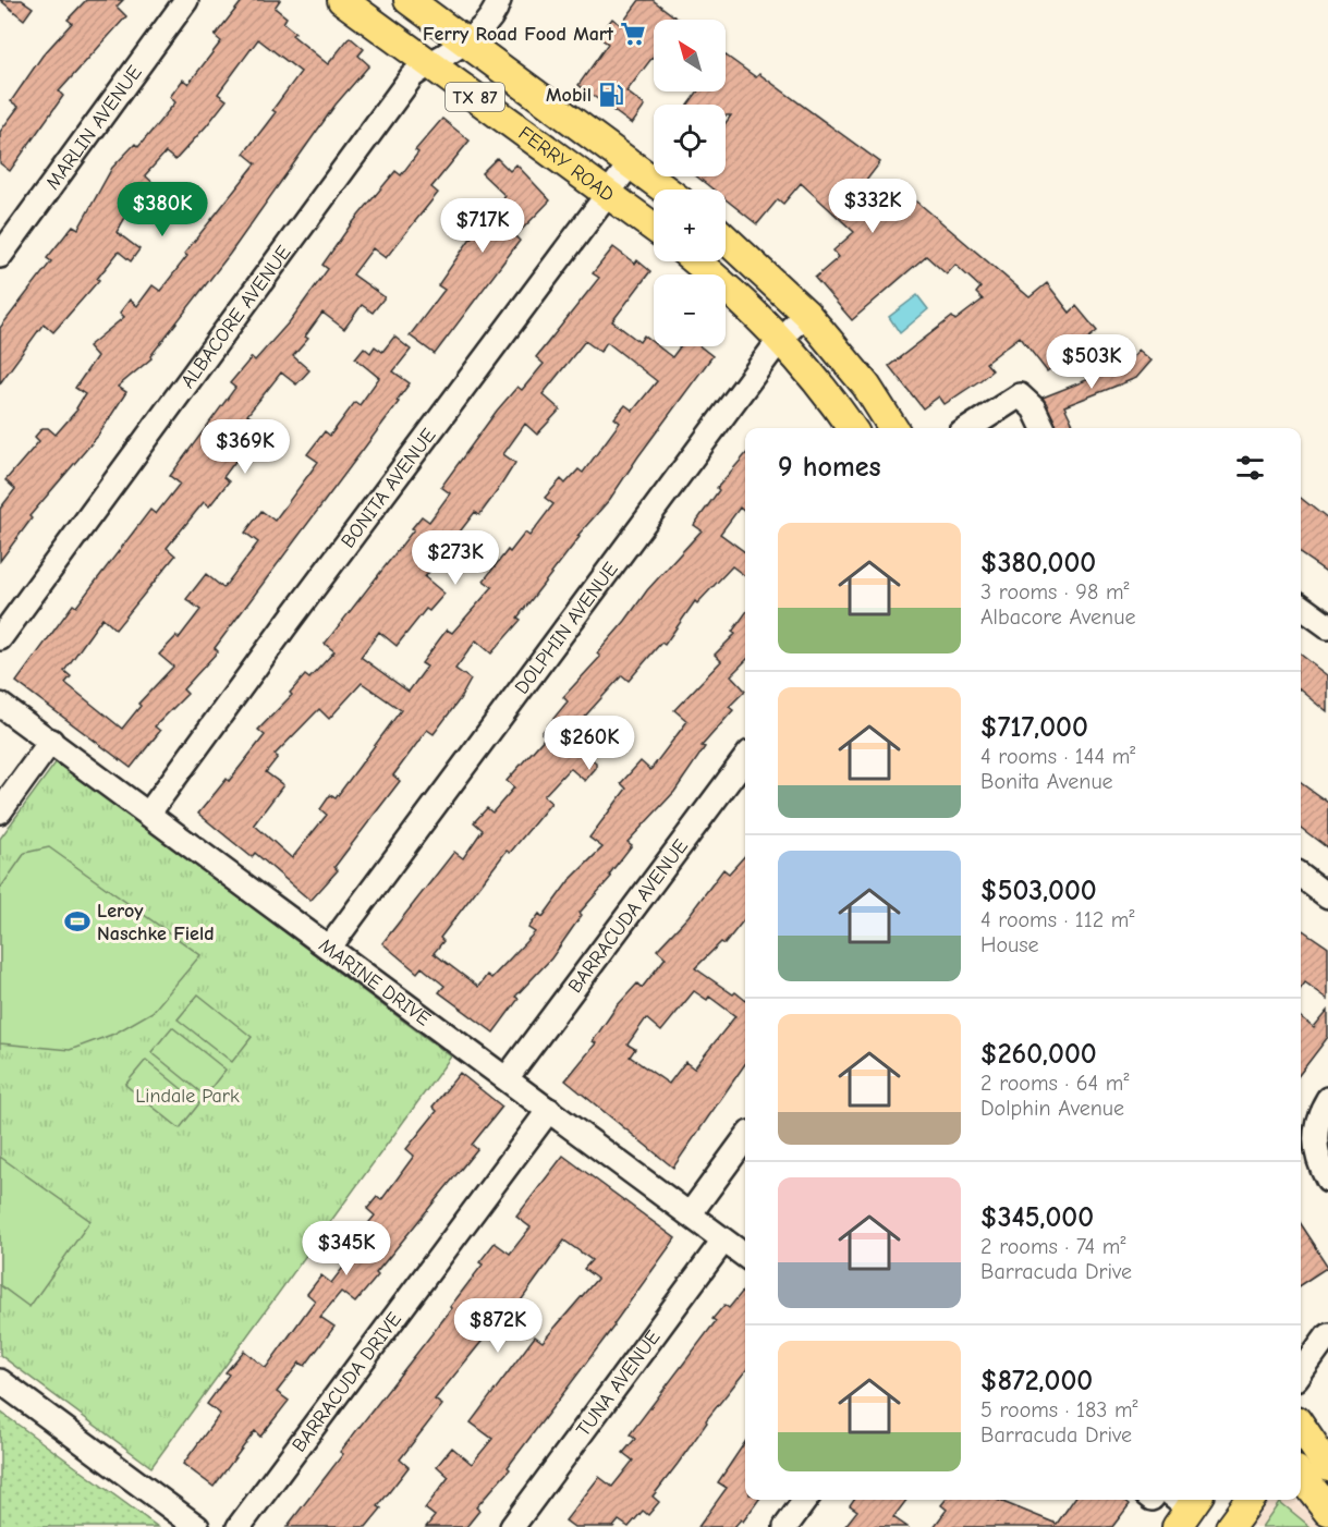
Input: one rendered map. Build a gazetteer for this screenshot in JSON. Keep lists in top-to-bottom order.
{
  "streets": {
    "main road": ["TX 87", "FERRY ROAD"],
    "street": [
      "MARLIN AVENUE",
      "ALBACORE AVENUE",
      "BONITA AVENUE",
      "DOLPHIN AVENUE",
      "BARRACUDA AVENUE",
      "MARINE DRIVE",
      "BARRACUDA DRIVE",
      "TUNA AVENUE"
    ]
  },
  "crossings": [
    ["FERRY ROAD", "ALBACORE AVENUE"],
    ["FERRY ROAD", "BONITA AVENUE"],
    ["BONITA AVENUE", "MARINE DRIVE"],
    ["DOLPHIN AVENUE", "MARINE DRIVE"],
    ["BARRACUDA AVENUE", "MARINE DRIVE"],
    ["MARINE DRIVE", "BARRACUDA DRIVE"],
    ["MARINE DRIVE", "TUNA AVENUE"]
  ],
  "parks": ["Lindale Park"],
  "places": {
    "supermarket": ["Ferry Road Food Mart"],
    "fuel station": ["Mobil"],
    "sports": ["Leroy Naschke Field"]
  },
  "north": "top left",
  "page": {
    "map_buttons": ["+", "−"],
    "price": [
      "$332K",
      "$380K",
      "$717K",
      "$503K",
      "$369K",
      "$273K",
      "$260K",
      "$345K",
      "$872K"
    ],
    "heading": "9 homes",
    "list": [
      {
        "name": "$380,000",
        "note": "3 rooms · 98 m² · Albacore Avenue"
      },
      {
        "name": "$717,000",
        "note": "4 rooms · 144 m² · Bonita Avenue"
      },
      {
        "name": "$503,000",
        "note": "4 rooms · 112 m² · House"
      },
      {
        "name": "$260,000",
        "note": "2 rooms · 64 m² · Dolphin Avenue"
      },
      {
        "name": "$345,000",
        "note": "2 rooms · 74 m² · Barracuda Drive"
      },
      {
        "name": "$872,000",
        "note": "5 rooms · 183 m² · Barracuda Drive"
      }
    ]
  }
}
